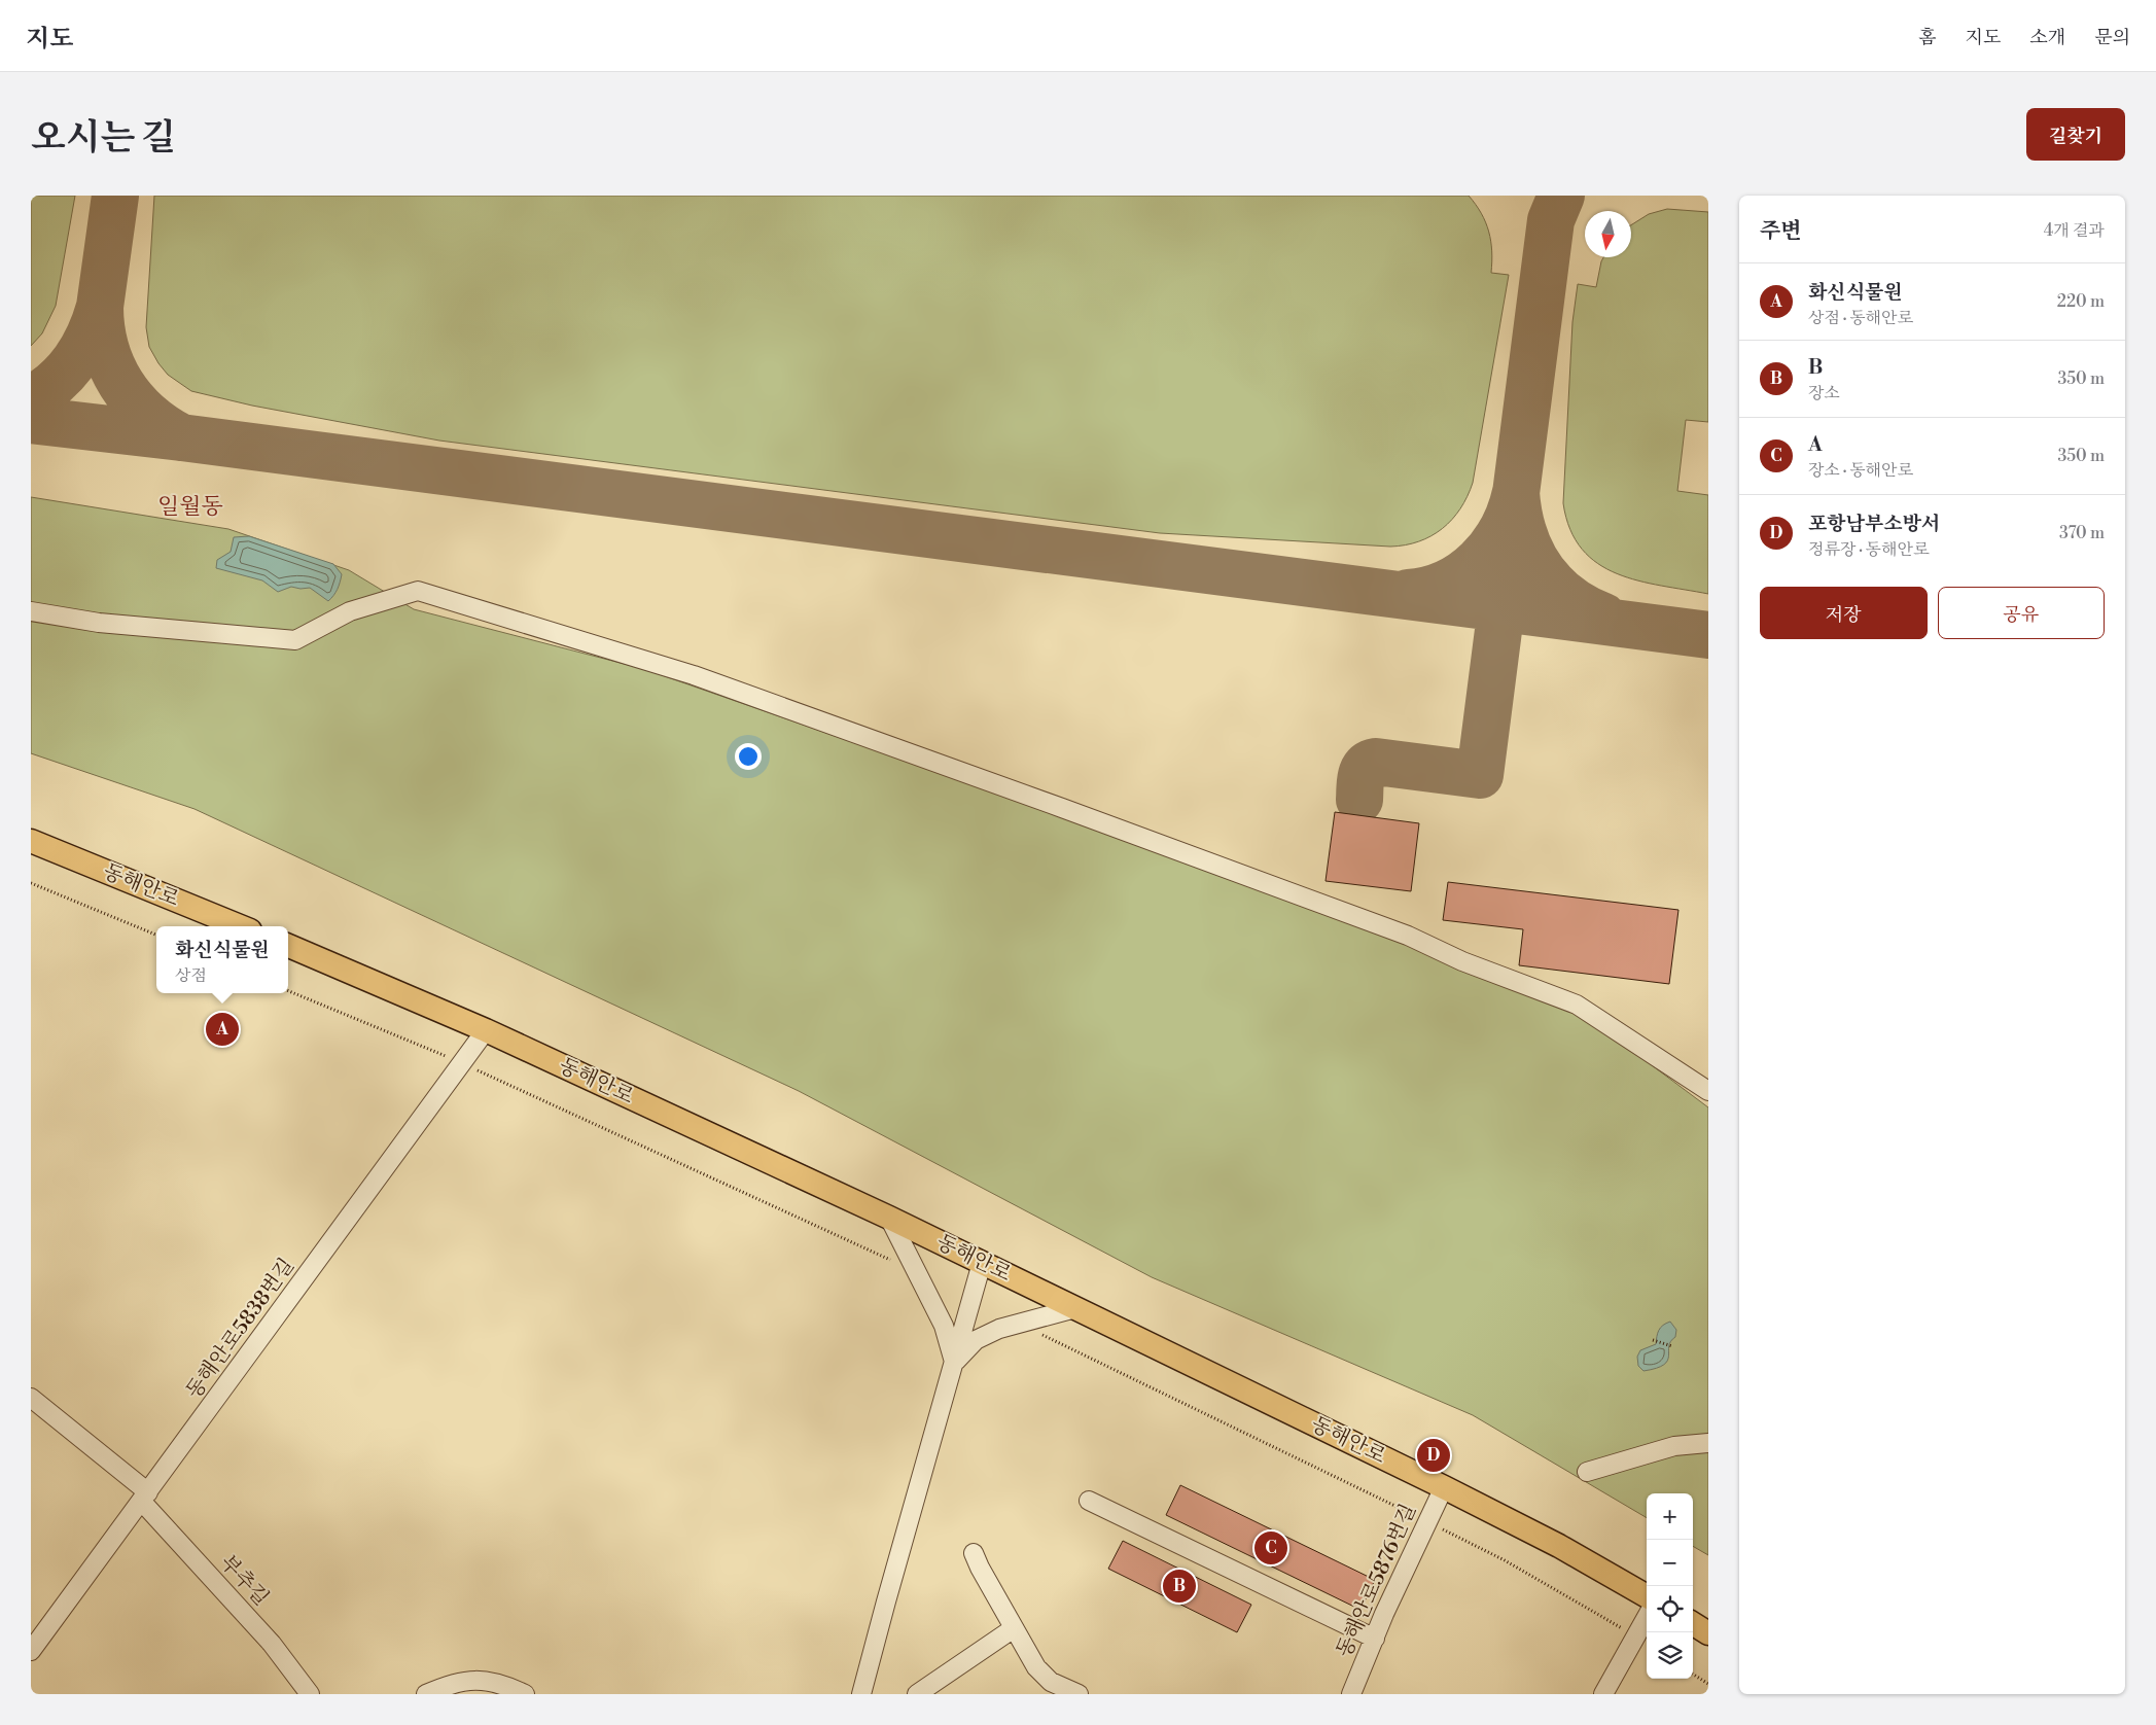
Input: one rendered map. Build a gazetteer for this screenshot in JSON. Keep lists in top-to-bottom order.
{
  "streets": {
    "main road": ["동해안로"],
    "street": ["동해안로5838번길", "부추길", "동해안로5876번길"]
  },
  "crossings": [
    ["동해안로", "동해안로5838번길"],
    ["동해안로", "동해안로5876번길"],
    ["동해안로5838번길", "부추길"]
  ],
  "districts": ["일월동"],
  "north": "bottom",
  "page": {
    "header": "지도",
    "nav": [
      "홈",
      "지도",
      "소개",
      "문의"
    ],
    "title": "오시는 길",
    "buttons": [
      "길찾기",
      ["저장", "공유"]
    ],
    "heading": ["주변", "4개 결과"],
    "list": [
      {
        "mark": "A",
        "name": "화신식물원",
        "note": "상점 · 동해안로",
        "value": "220 m"
      },
      {
        "mark": "B",
        "name": "B",
        "note": "장소",
        "value": "350 m"
      },
      {
        "mark": "C",
        "name": "A",
        "note": "장소 · 동해안로",
        "value": "350 m"
      },
      {
        "mark": "D",
        "name": "포항남부소방서",
        "note": "정류장 · 동해안로",
        "value": "370 m"
      }
    ],
    "popup": ["화신식물원", "상점"],
    "pins": [
      "A",
      "D",
      "C",
      "B"
    ],
    "map_buttons": ["+", "−"]
  }
}
